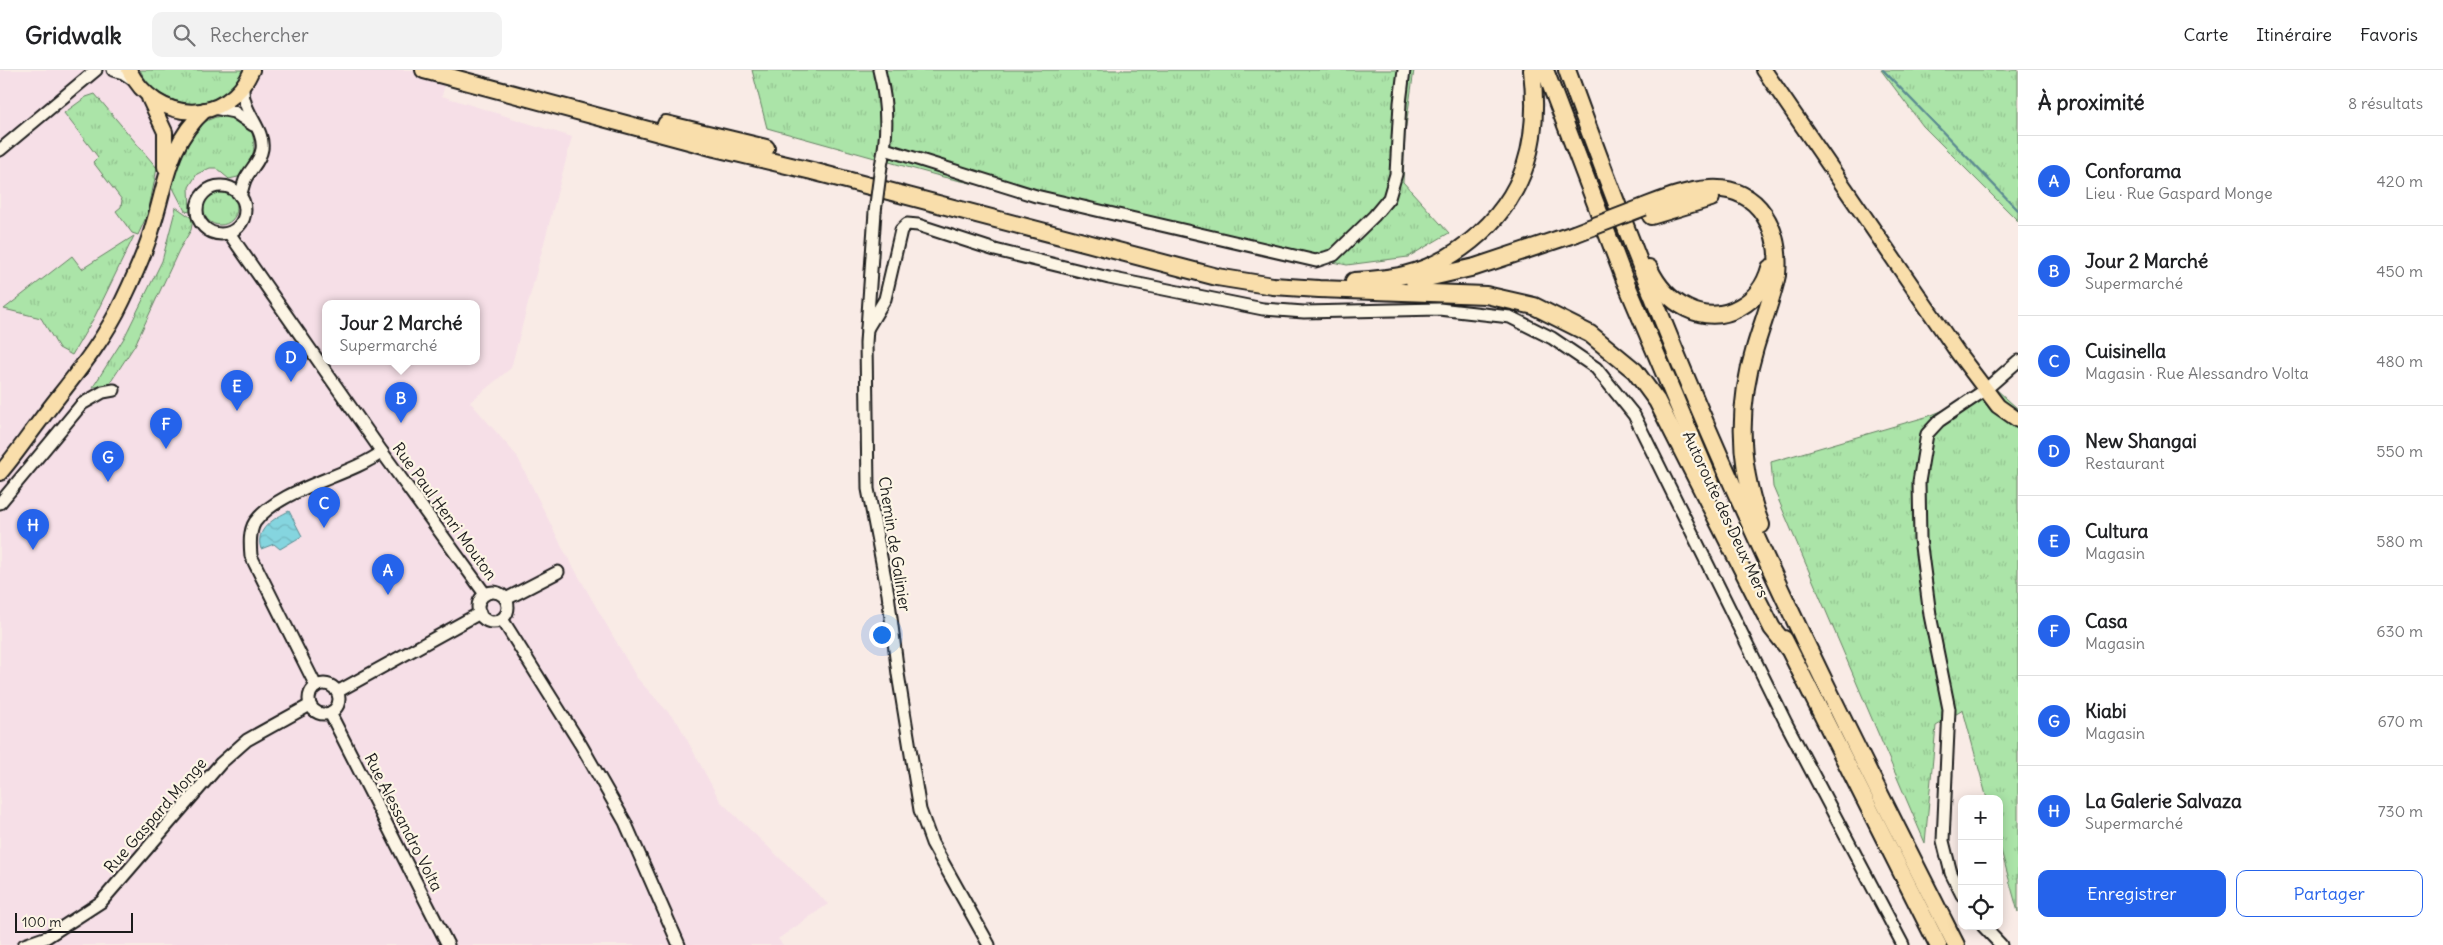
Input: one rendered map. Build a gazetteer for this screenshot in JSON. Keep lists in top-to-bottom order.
{
  "streets": {
    "highway": ["Autoroute des Deux Mers"],
    "street": [
      "Rue Paul Henri Mouton",
      "Chemin de Galinier",
      "Rue Gaspard Monge",
      "Rue Alessandro Volta"
    ]
  },
  "crossings": [
    ["Rue Gaspard Monge", "Rue Alessandro Volta"]
  ],
  "scale_bar": "100 m",
  "page": {
    "header": "Gridwalk",
    "search": "Rechercher",
    "nav": ["Carte", "Itinéraire", "Favoris"],
    "heading": ["À proximité", "8 résultats"],
    "list": [
      {
        "mark": "A",
        "name": "Conforama",
        "note": "Lieu · Rue Gaspard Monge",
        "value": "420 m"
      },
      {
        "mark": "B",
        "name": "Jour 2 Marché",
        "note": "Supermarché",
        "value": "450 m"
      },
      {
        "mark": "C",
        "name": "Cuisinella",
        "note": "Magasin · Rue Alessandro Volta",
        "value": "480 m"
      },
      {
        "mark": "D",
        "name": "New Shangai",
        "note": "Restaurant",
        "value": "550 m"
      },
      {
        "mark": "E",
        "name": "Cultura",
        "note": "Magasin",
        "value": "580 m"
      },
      {
        "mark": "F",
        "name": "Casa",
        "note": "Magasin",
        "value": "630 m"
      },
      {
        "mark": "G",
        "name": "Kiabi",
        "note": "Magasin",
        "value": "670 m"
      },
      {
        "mark": "H",
        "name": "La Galerie Salvaza",
        "note": "Supermarché",
        "value": "730 m"
      }
    ],
    "popup": ["Jour 2 Marché", "Supermarché"],
    "pins": [
      "D",
      "E",
      "B",
      "F",
      "G",
      "C",
      "H",
      "A"
    ],
    "map_buttons": ["+", "−"],
    "buttons": ["Enregistrer", "Partager"],
    "scale": "100 m"
  }
}
